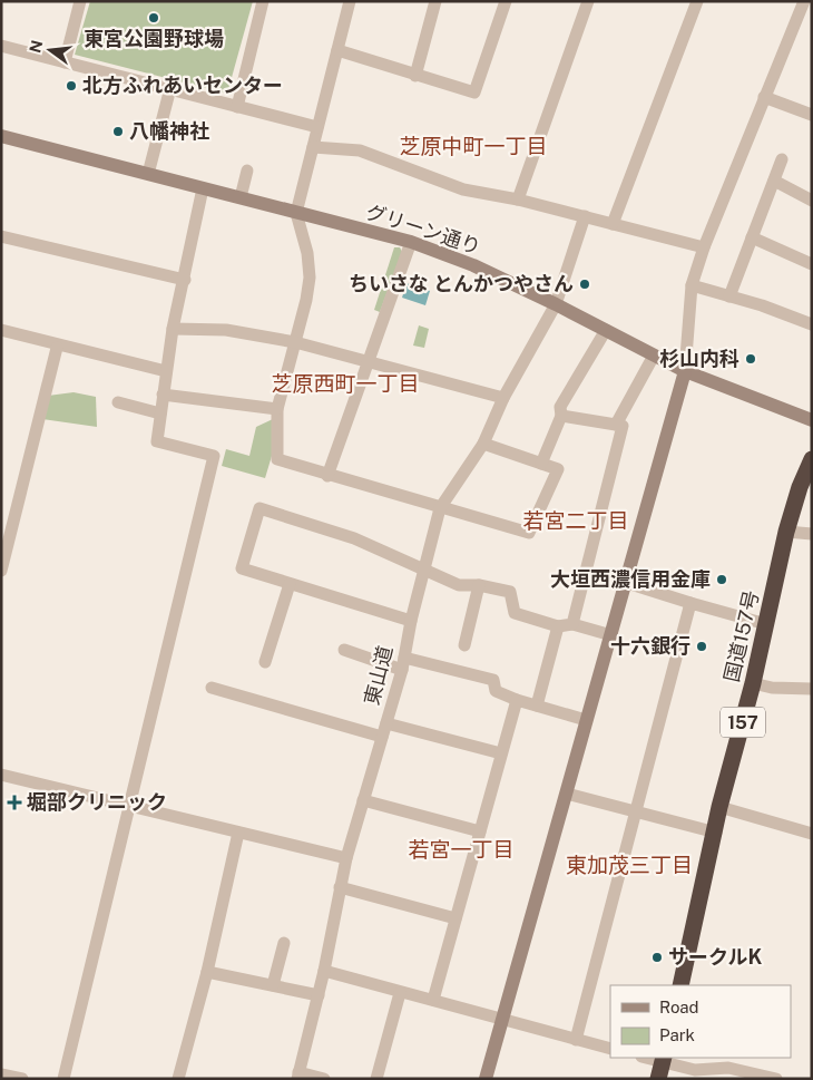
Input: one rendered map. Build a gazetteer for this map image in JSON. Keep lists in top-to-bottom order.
{
  "streets": {
    "highway": ["国道157号", "157"],
    "street": ["グリーン通り", "東山道"]
  },
  "crossings": [
    ["グリーン通り", "東山道"]
  ],
  "districts": [
    "芝原中町一丁目",
    "芝原西町一丁目",
    "若宮二丁目",
    "若宮一丁目",
    "東加茂三丁目"
  ],
  "places": {
    "other": [
      "東宮公園野球場",
      "北方ふれあいセンター",
      "八幡神社",
      "ちいさな とんかつやさん",
      "杉山内科",
      "大垣西濃信用金庫",
      "十六銀行",
      "サークルK"
    ],
    "health": ["堀部クリニック"]
  },
  "legend": ["Road", "Park"],
  "north": "left"
}
